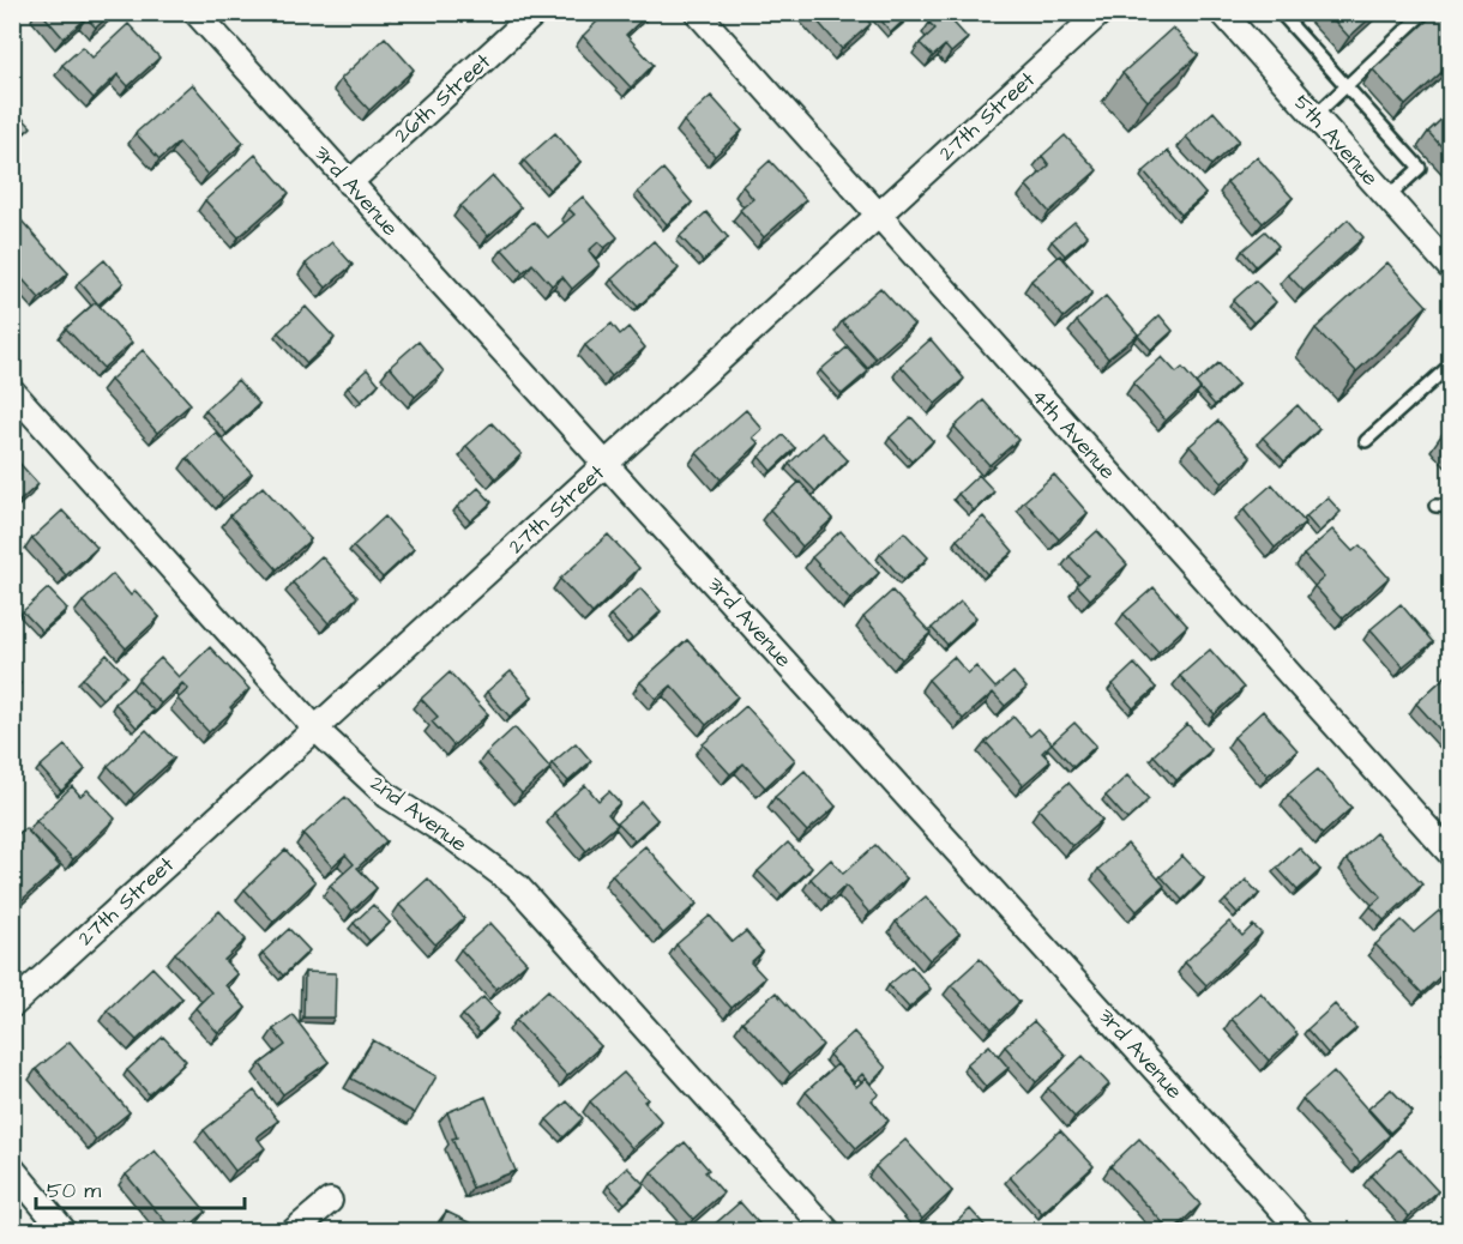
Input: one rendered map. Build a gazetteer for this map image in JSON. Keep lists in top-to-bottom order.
{
  "streets": {
    "street": [
      "26th Street",
      "27th Street",
      "5th Avenue",
      "3rd Avenue",
      "4th Avenue",
      "2nd Avenue"
    ]
  },
  "crossings": [
    ["26th Street", "3rd Avenue"],
    ["27th Street", "3rd Avenue"],
    ["27th Street", "4th Avenue"],
    ["27th Street", "2nd Avenue"]
  ],
  "scale_bar": "50 m"
}
